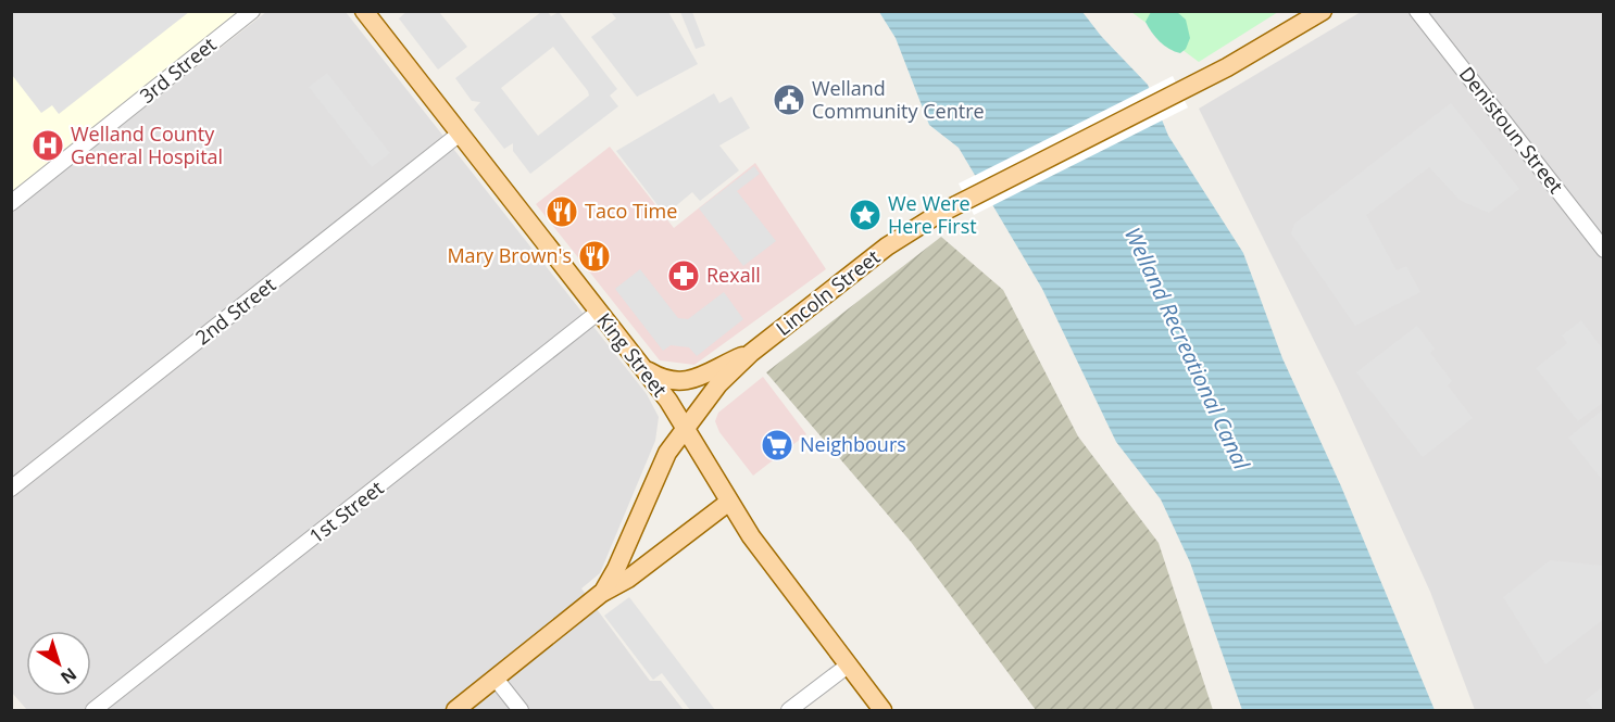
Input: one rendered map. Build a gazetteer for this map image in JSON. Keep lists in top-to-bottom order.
{
  "streets": {
    "main road": ["Lincoln Street", "King Street"],
    "street": [
      "3rd Street",
      "Denistoun Street",
      "2nd Street",
      "1st Street"
    ]
  },
  "crossings": [
    ["Lincoln Street", "King Street"],
    ["2nd Street", "King Street"],
    ["King Street", "1st Street"]
  ],
  "water": ["Welland Recreational Canal"],
  "places": {
    "public building": ["Welland Community Centre"],
    "hospital": ["Welland County General Hospital"],
    "restaurant": ["Taco Time", "Mary Brown's"],
    "place": ["We Were Here First"],
    "pharmacy": ["Rexall"],
    "supermarket": ["Neighbours"]
  },
  "north": "bottom right"
}
